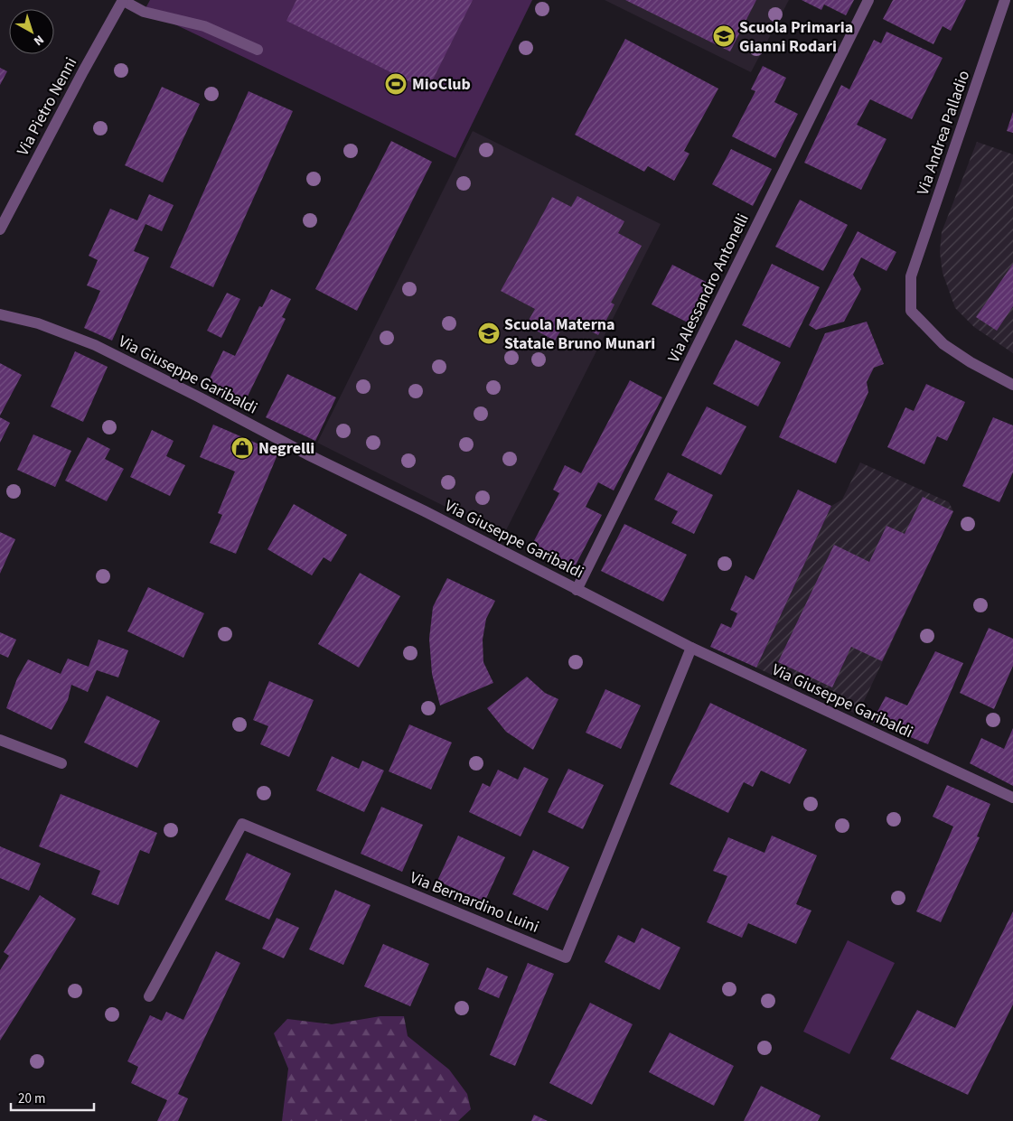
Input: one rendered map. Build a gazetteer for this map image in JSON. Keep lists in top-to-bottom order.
{
  "streets": {
    "street": [
      "Via Pietro Nenni",
      "Via Andrea Palladio",
      "Via Alessandro Antonelli",
      "Via Giuseppe Garibaldi",
      "Via Bernardino Luini"
    ]
  },
  "crossings": [
    ["Via Alessandro Antonelli", "Via Giuseppe Garibaldi"],
    ["Via Giuseppe Garibaldi", "Via Bernardino Luini"]
  ],
  "places": {
    "school or university": ["Scuola Primaria Gianni Rodari", "Scuola Materna Statale Bruno Munari"],
    "sports": ["MioClub"],
    "shop": ["Negrelli"]
  },
  "scale_bar": "20 m",
  "north": "bottom right"
}
